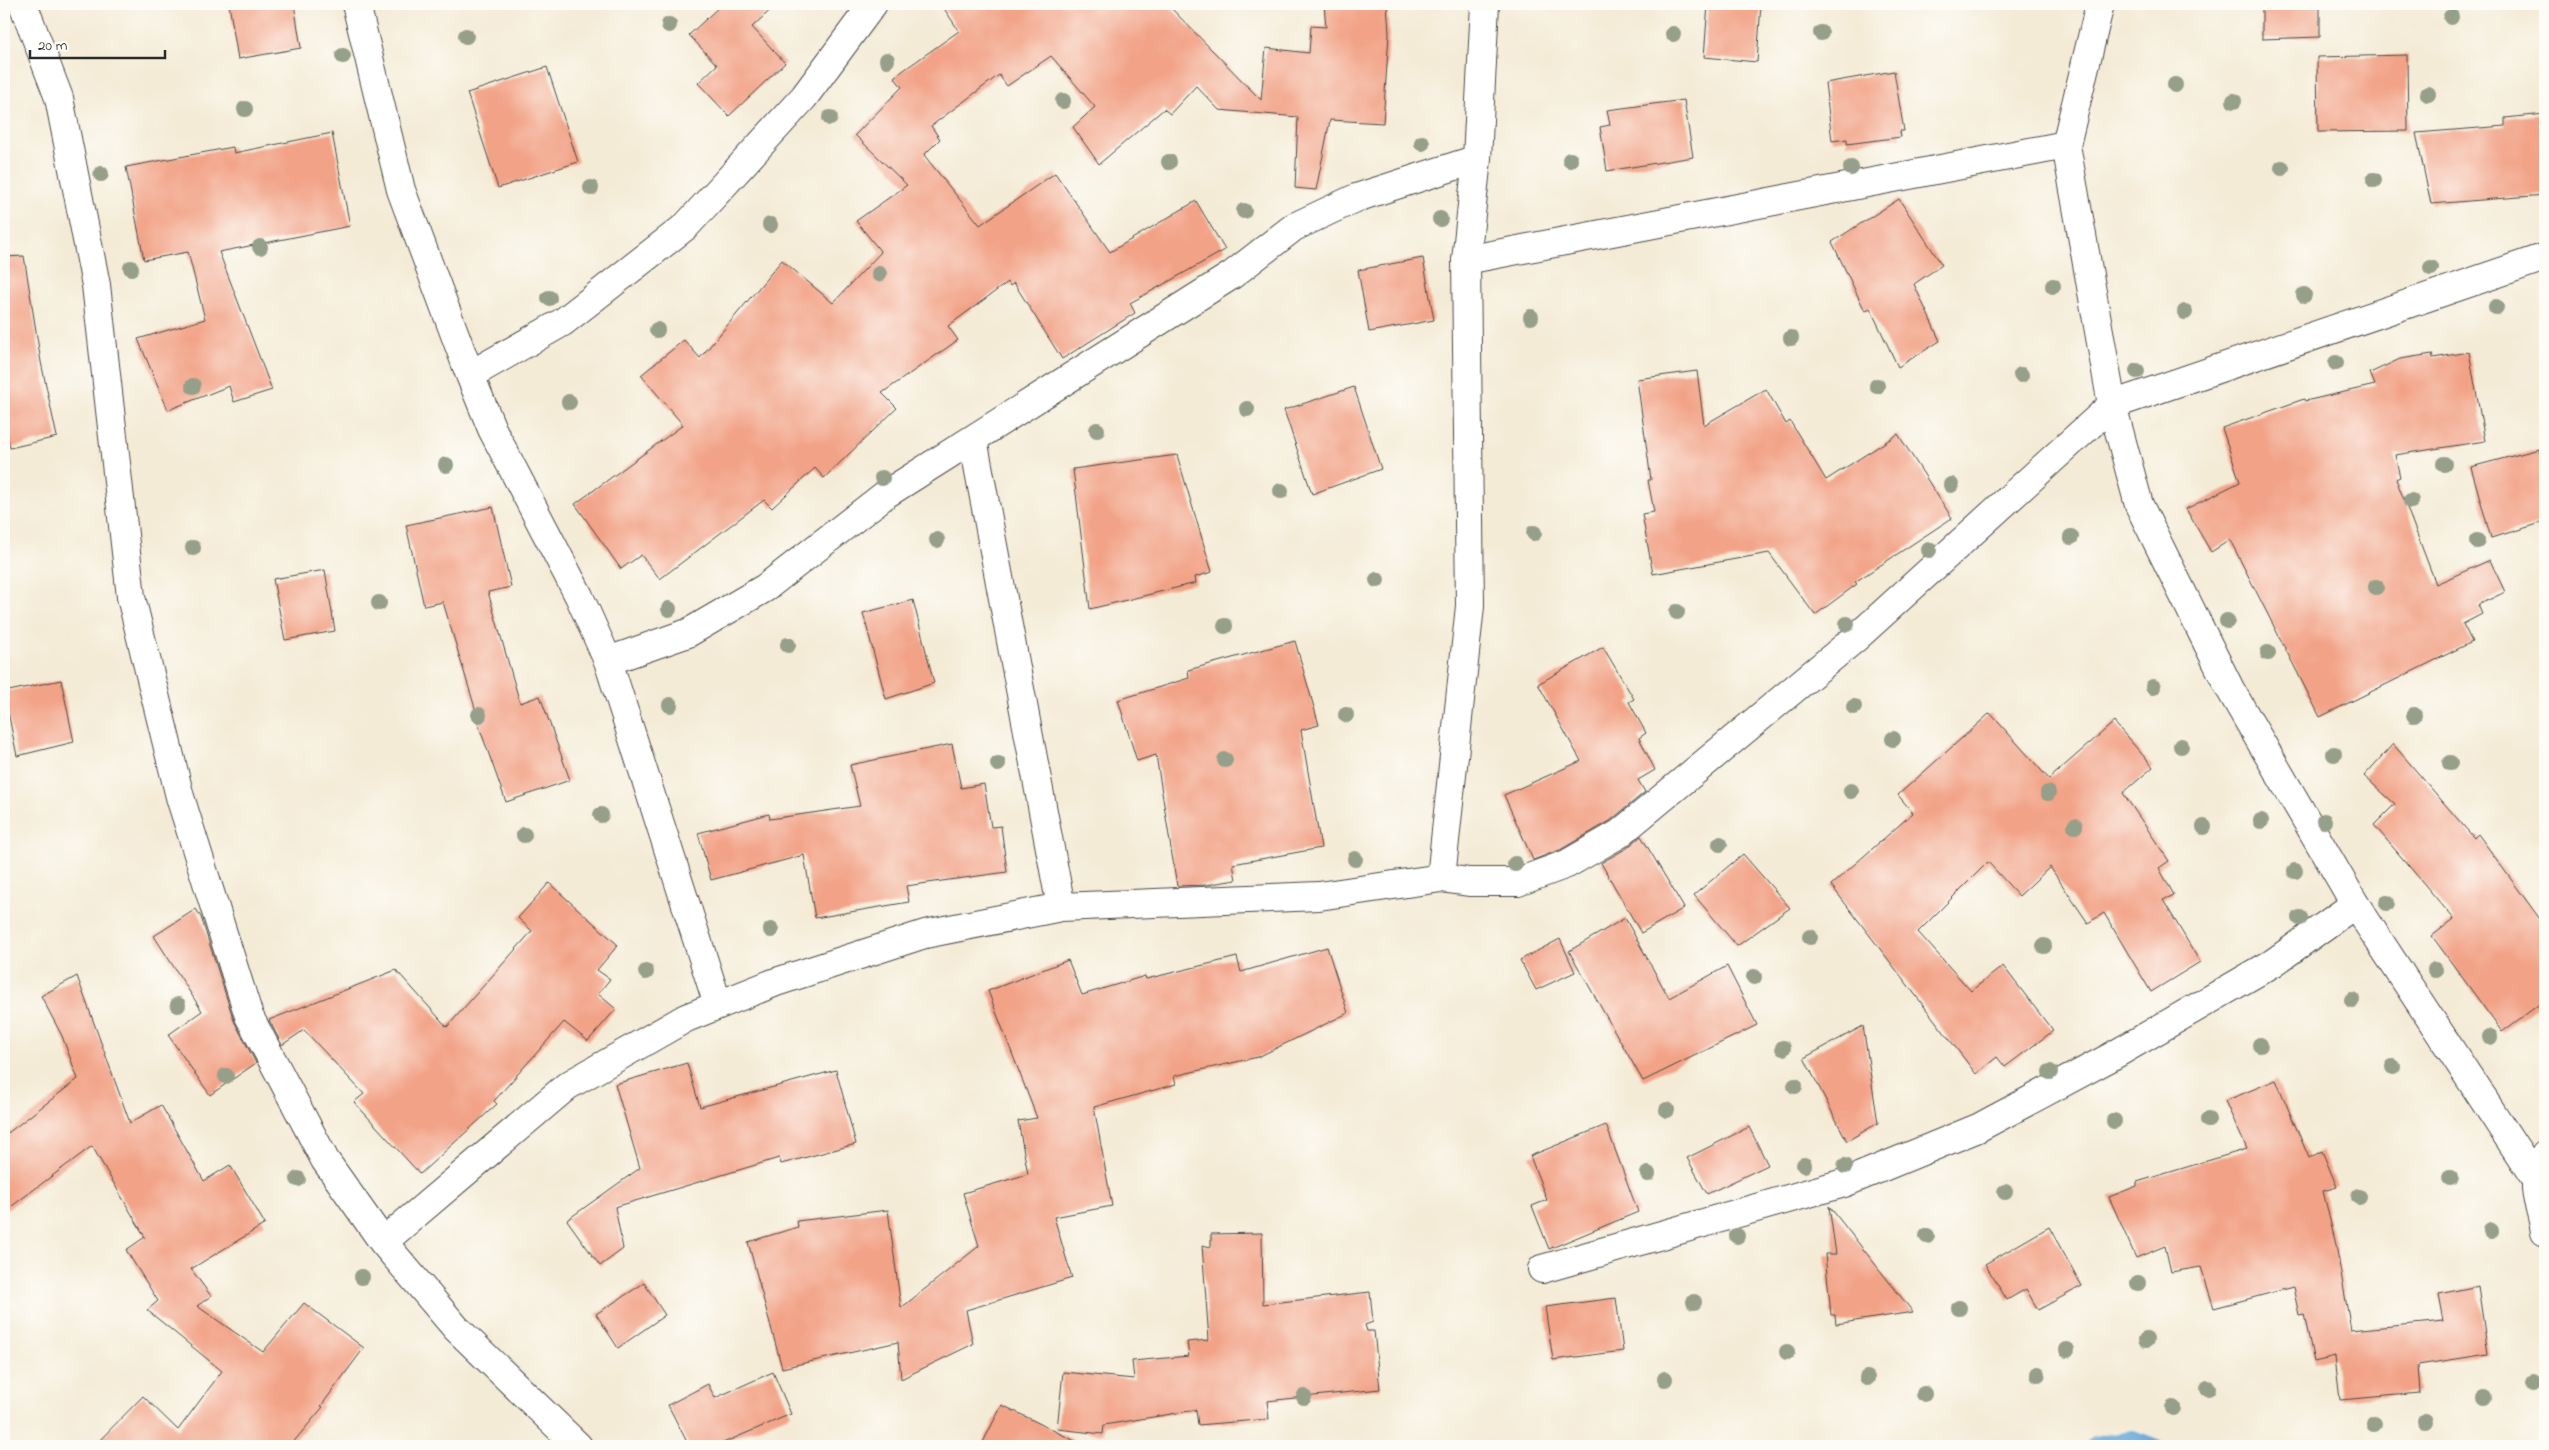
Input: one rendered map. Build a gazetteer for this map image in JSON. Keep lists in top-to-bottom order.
{
  "scale_bar": "20 m"
}
